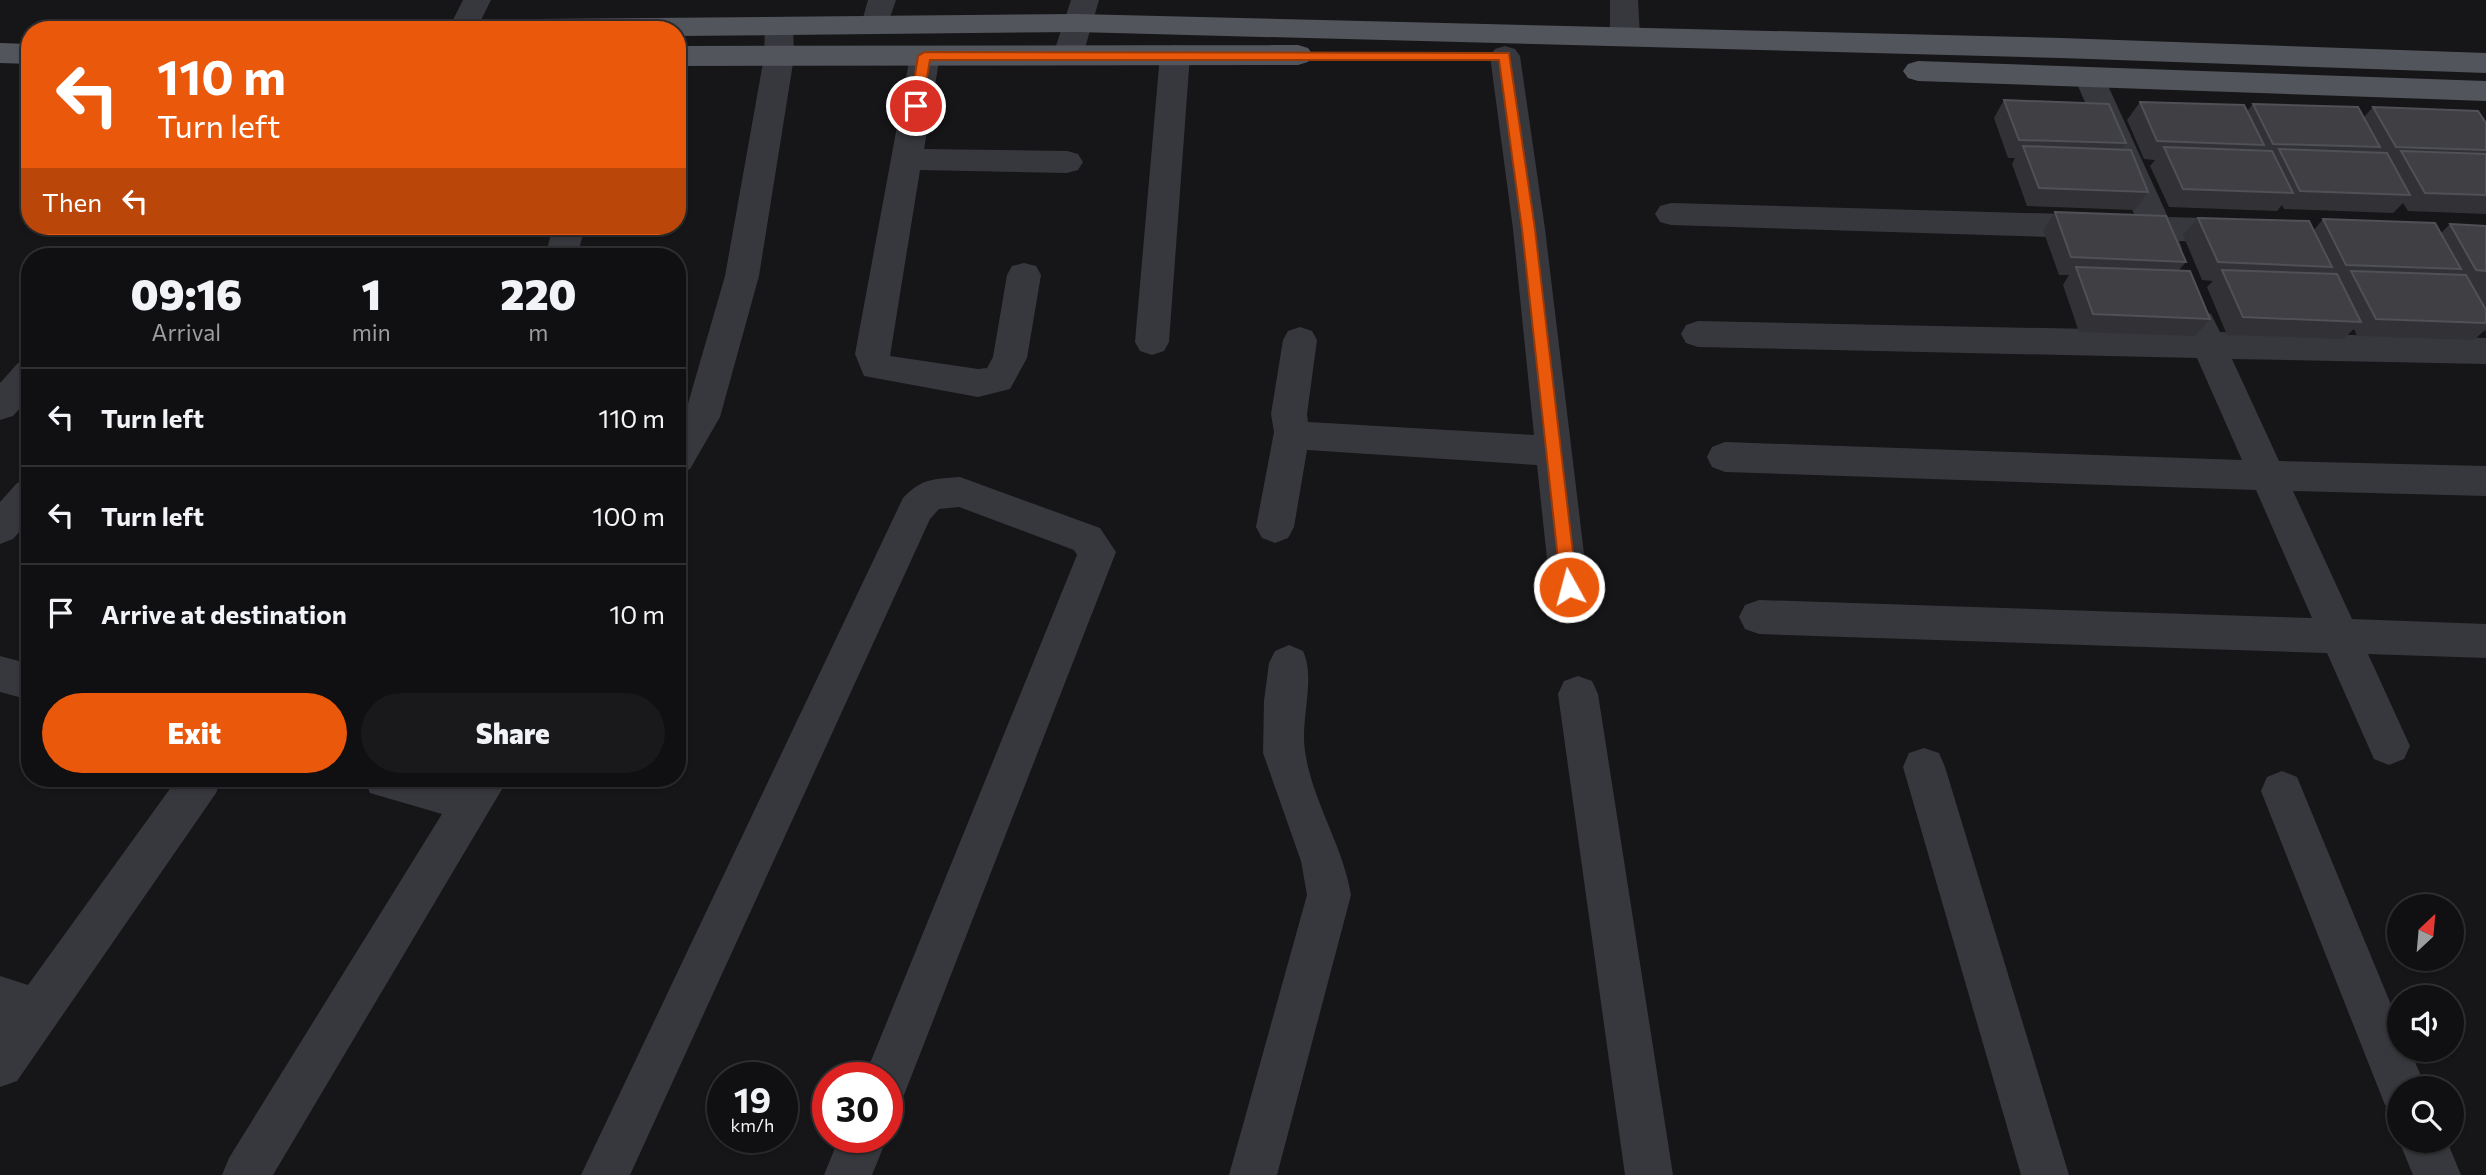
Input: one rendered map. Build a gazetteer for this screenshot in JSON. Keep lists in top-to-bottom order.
{
  "north": "top right",
  "page": {
    "turn": ["110 m", "Turn left"],
    "then": "Then",
    "eta": [
      "09:16",
      "Arrival",
      "1",
      "min",
      "220",
      "m"
    ],
    "list": [
      {
        "name": "Turn left",
        "value": "110 m"
      },
      {
        "name": "Turn left",
        "value": "100 m"
      },
      {
        "name": "Arrive at destination",
        "value": "10 m"
      }
    ],
    "buttons": ["Exit", "Share"],
    "speed": "19 km/h",
    "limit": "30"
  }
}
